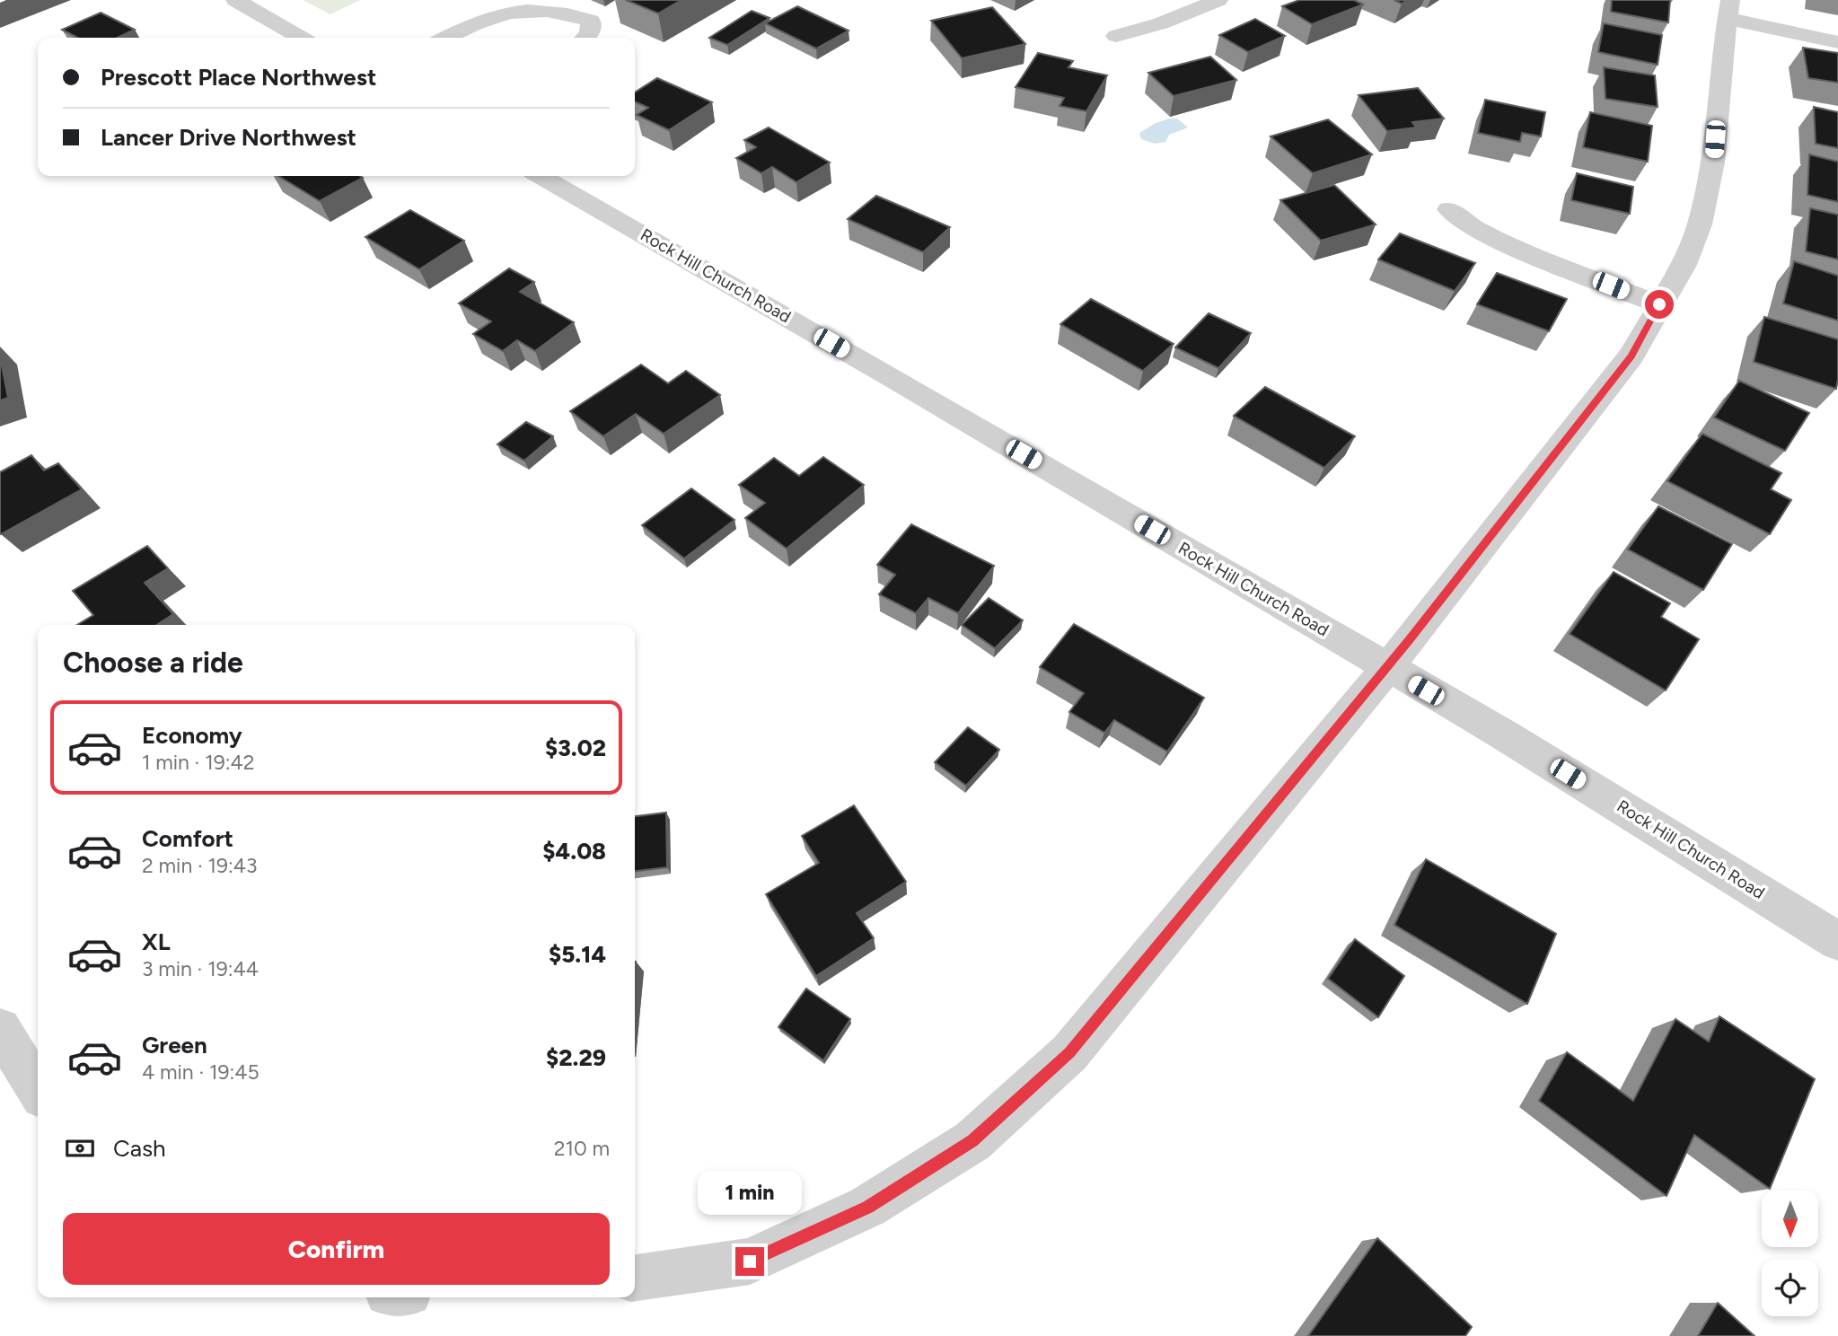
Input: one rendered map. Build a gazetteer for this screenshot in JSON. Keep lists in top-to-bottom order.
{
  "streets": {
    "street": ["Rock Hill Church Road"]
  },
  "north": "bottom",
  "page": {
    "banner": ["Prescott Place Northwest", "Lancer Drive Northwest"],
    "heading": "Choose a ride",
    "list": [
      {
        "name": "Economy",
        "note": "1 min · 19:42",
        "value": "$3.02"
      },
      {
        "name": "Comfort",
        "note": "2 min · 19:43",
        "value": "$4.08"
      },
      {
        "name": "XL",
        "note": "3 min · 19:44",
        "value": "$5.14"
      },
      {
        "name": "Green",
        "note": "4 min · 19:45",
        "value": "$2.29"
      }
    ],
    "pay": ["Cash", "210 m"],
    "bubble": "1 min",
    "buttons": "Confirm"
  }
}
